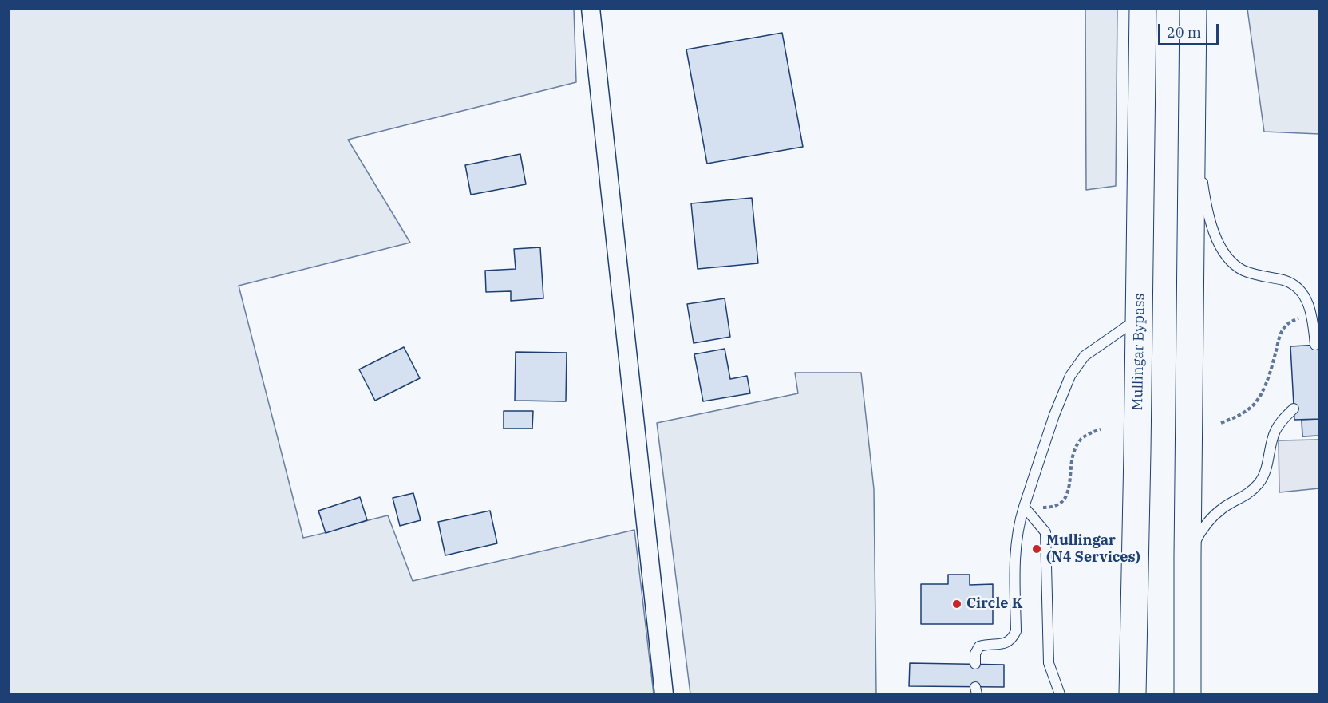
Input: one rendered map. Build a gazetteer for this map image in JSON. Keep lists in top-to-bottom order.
{
  "streets": {
    "highway": ["Mullingar Bypass"]
  },
  "places": ["Mullingar (N4 Services)", "Circle K"],
  "scale_bar": "20 m"
}
